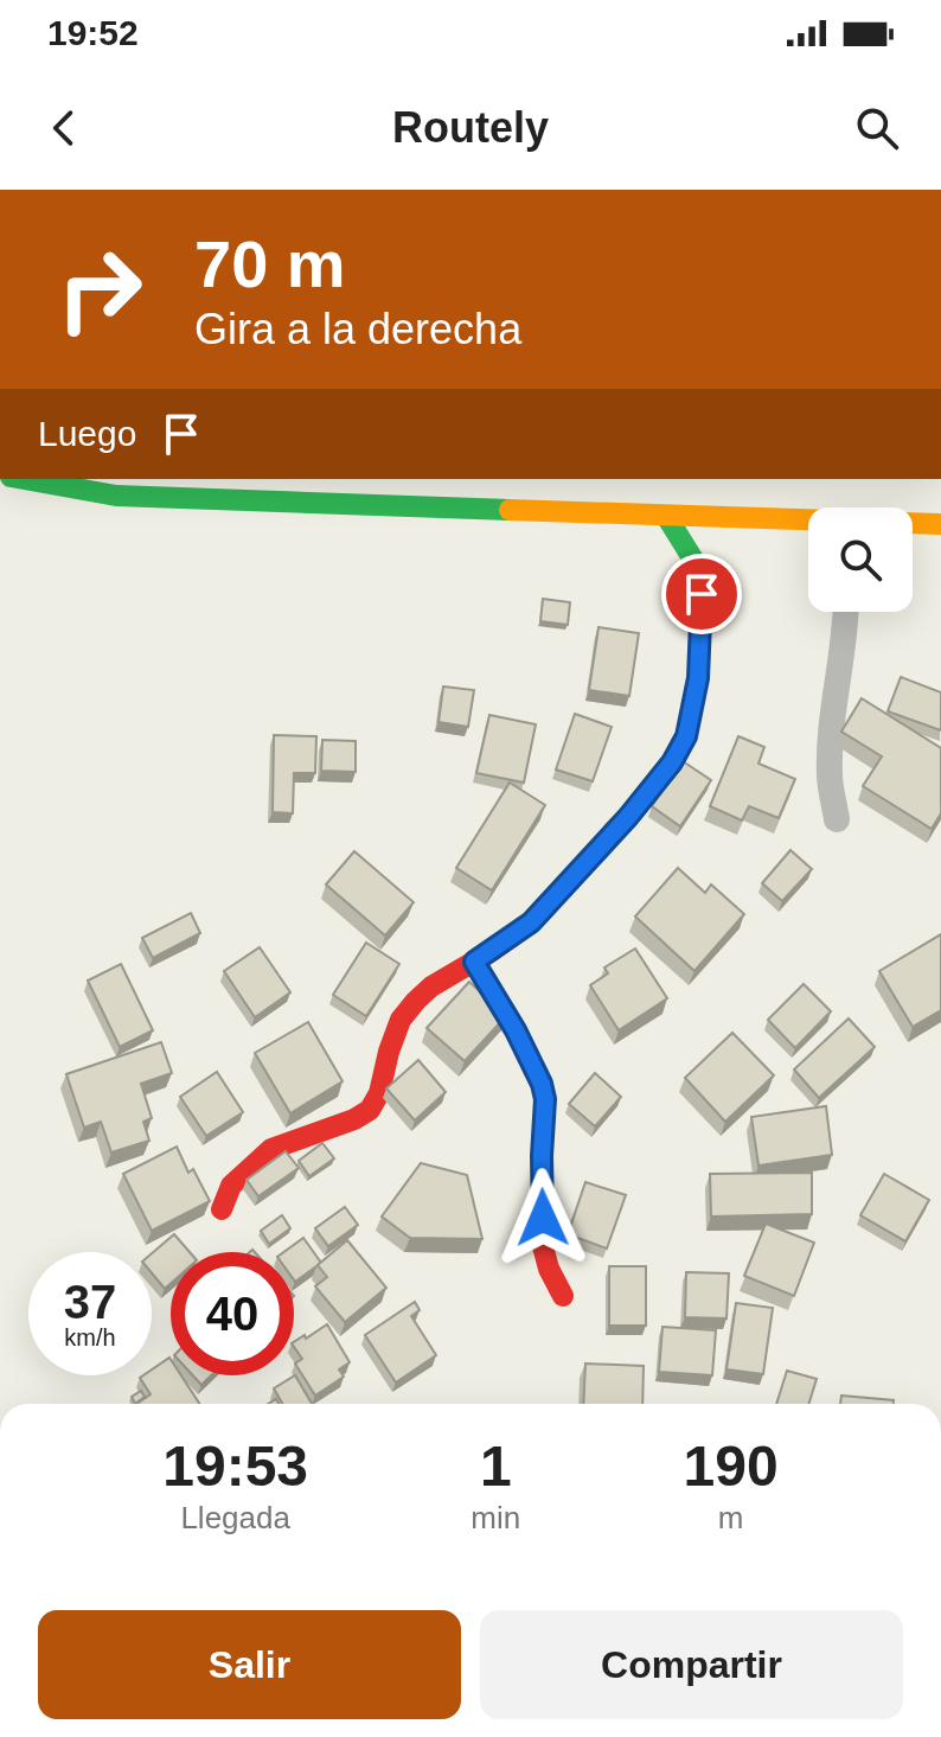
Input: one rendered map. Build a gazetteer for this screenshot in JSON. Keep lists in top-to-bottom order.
{
  "page": {
    "status": "19:52",
    "header": "Routely",
    "turn": ["70 m", "Gira a la derecha"],
    "then": "Luego",
    "speed": "37 km/h",
    "limit": "40",
    "eta": [
      "19:53",
      "Llegada",
      "1",
      "min",
      "190",
      "m"
    ],
    "buttons": ["Salir", "Compartir"]
  }
}
